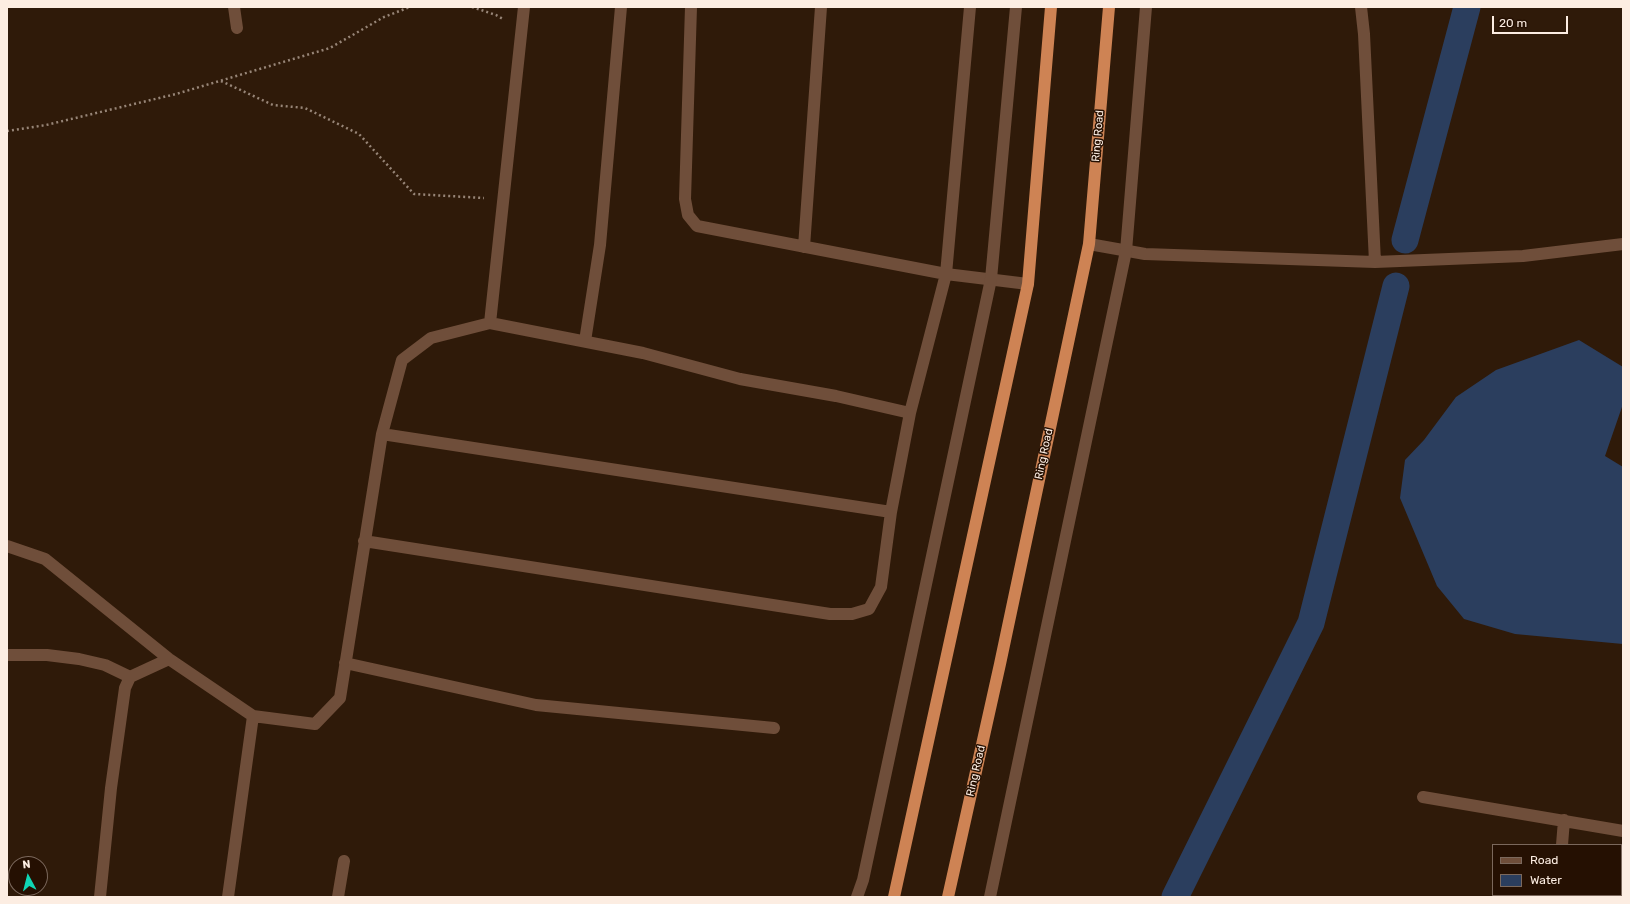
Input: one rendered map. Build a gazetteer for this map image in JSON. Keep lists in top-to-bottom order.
{
  "streets": {
    "highway": ["Ring Road"]
  },
  "legend": ["Road", "Water"],
  "scale_bar": "20 m",
  "north": "top"
}
